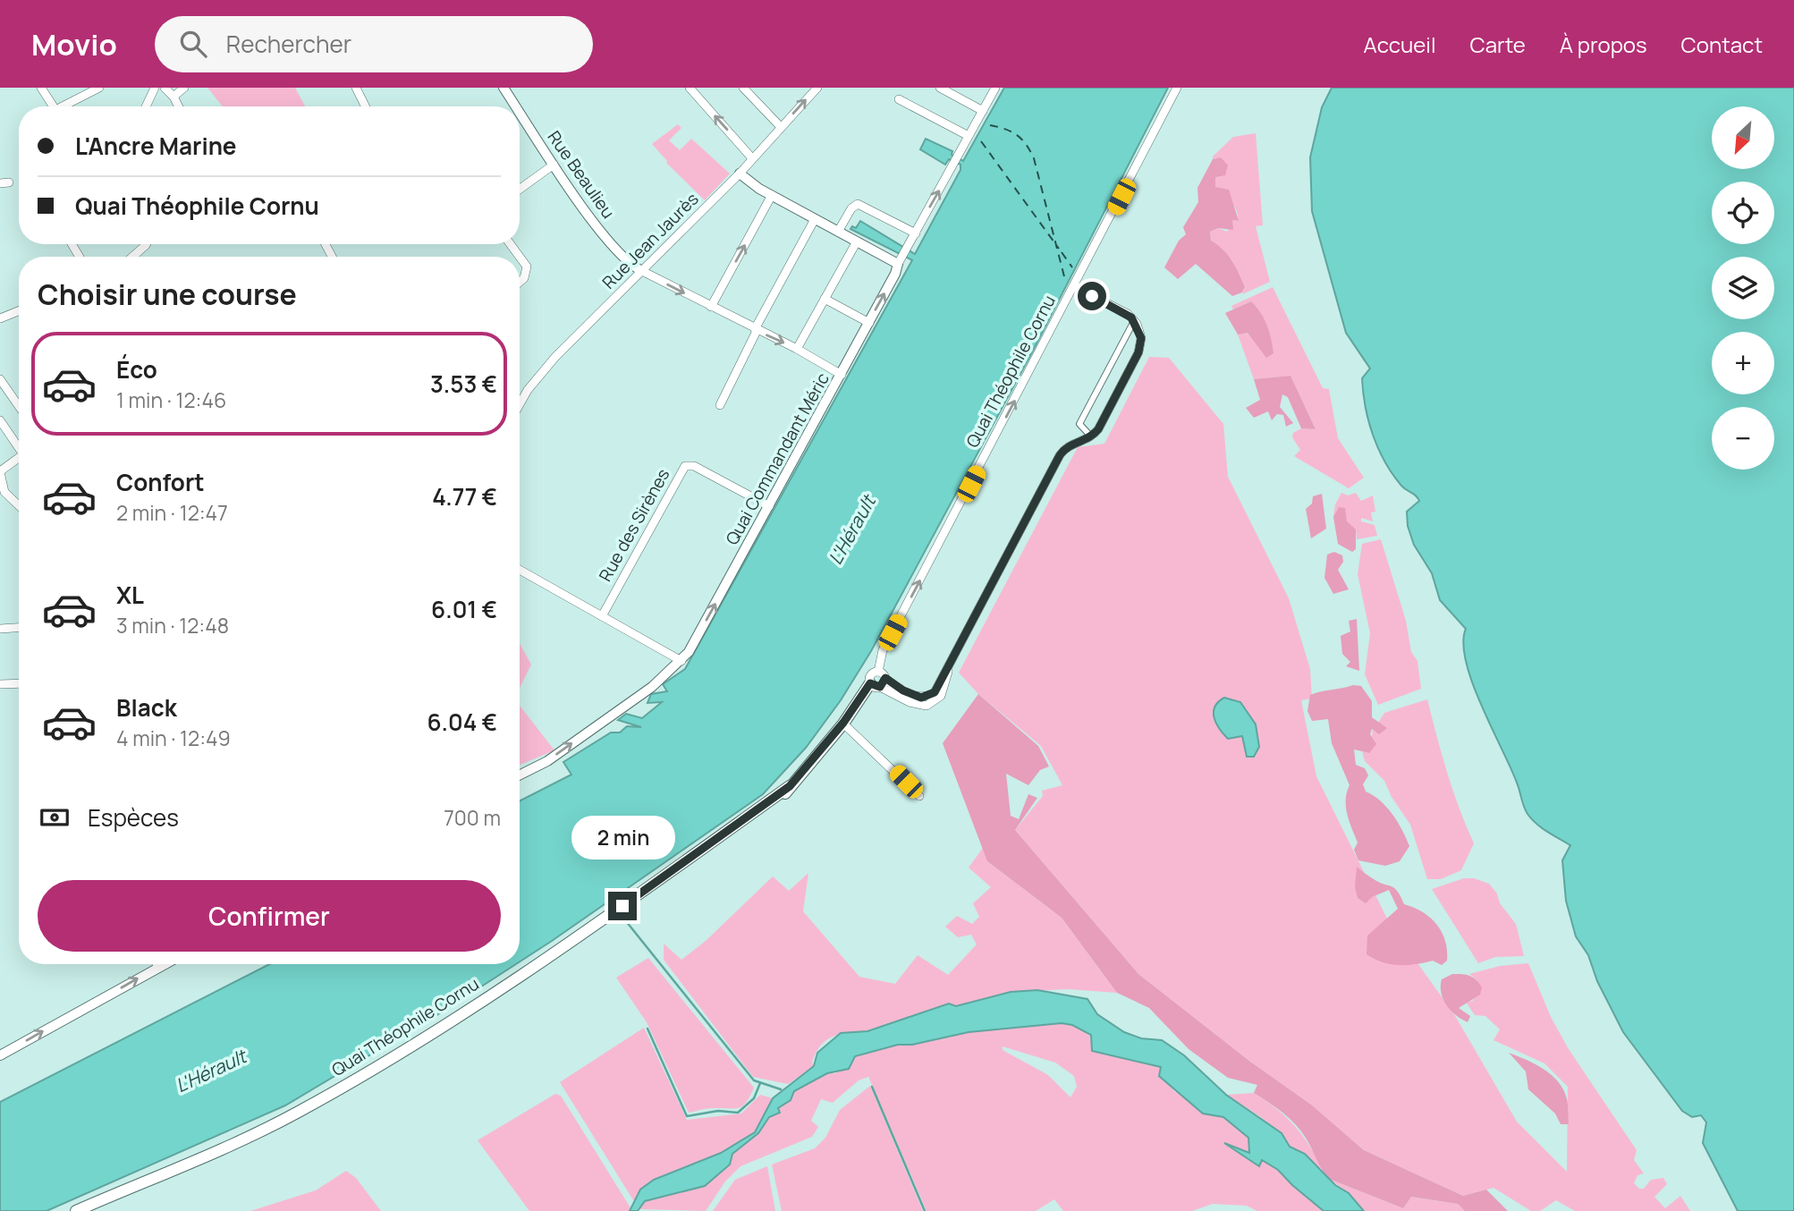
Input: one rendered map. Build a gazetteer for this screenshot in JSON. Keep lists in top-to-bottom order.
{
  "streets": {
    "main road": ["Quai Théophile Cornu"],
    "street": [
      "Rue Beaulieu",
      "Rue Jean Jaurès",
      "Quai Commandant Méric",
      "Rue des Sirènes"
    ]
  },
  "crossings": [
    ["Rue Beaulieu", "Rue Jean Jaurès"],
    ["Quai Commandant Méric", "Rue des Sirènes"]
  ],
  "one_way": ["Quai Commandant Méric"],
  "water": ["L'Hérault"],
  "north": "bottom left",
  "page": {
    "header": "Movio",
    "search": "Rechercher",
    "nav": [
      "Accueil",
      "Carte",
      "À propos",
      "Contact"
    ],
    "map_buttons": ["+", "−"],
    "banner": ["L'Ancre Marine", "Quai Théophile Cornu"],
    "heading": "Choisir une course",
    "list": [
      {
        "name": "Éco",
        "note": "1 min · 12:46",
        "value": "3.53 €"
      },
      {
        "name": "Confort",
        "note": "2 min · 12:47",
        "value": "4.77 €"
      },
      {
        "name": "XL",
        "note": "3 min · 12:48",
        "value": "6.01 €"
      },
      {
        "name": "Black",
        "note": "4 min · 12:49",
        "value": "6.04 €"
      }
    ],
    "pay": ["Espèces", "700 m"],
    "bubble": "2 min",
    "buttons": "Confirmer"
  }
}
